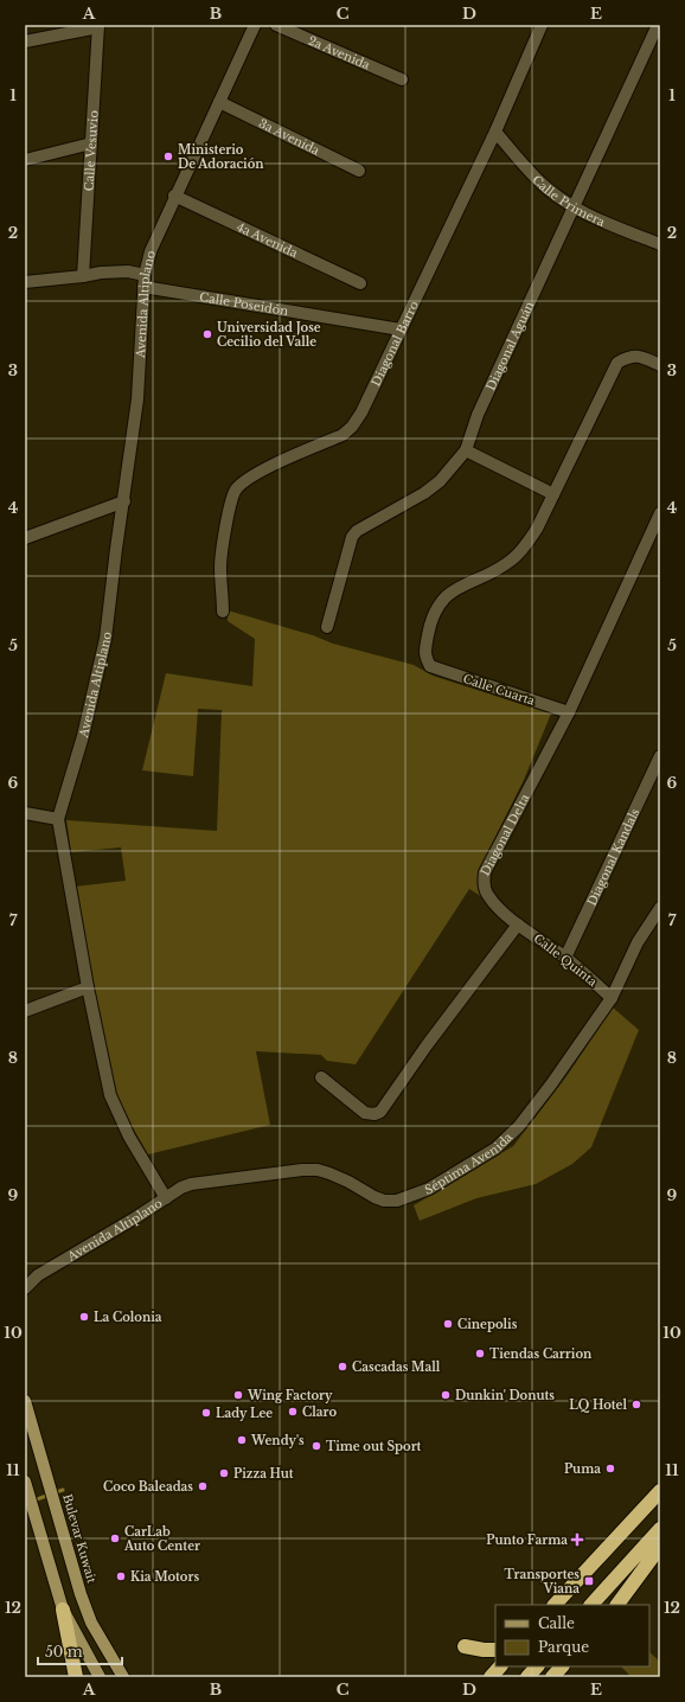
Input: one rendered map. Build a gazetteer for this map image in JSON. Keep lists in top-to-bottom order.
{
  "streets": {
    "main road": ["Bulevar Kuwait"],
    "street": [
      "2a Avenida",
      "3a Avenida",
      "Calle Vesuvio",
      "Calle Primera",
      "4a Avenida",
      "Calle Poseidón",
      "Avenida Altiplano",
      "Diagonal Barro",
      "Diagonal Aguán",
      "Calle Cuarta",
      "Diagonal Delta",
      "Diagonal Kandals",
      "Calle Quinta",
      "Séptima Avenida"
    ]
  },
  "crossings": [
    ["3a Avenida", "Avenida Altiplano"],
    ["Calle Vesuvio", "Calle Poseidón"],
    ["Calle Primera", "Diagonal Barro"],
    ["Calle Primera", "Diagonal Aguán"],
    ["4a Avenida", "Avenida Altiplano"],
    ["Calle Poseidón", "Avenida Altiplano"],
    ["Calle Poseidón", "Diagonal Barro"],
    ["Avenida Altiplano", "Séptima Avenida"],
    ["Calle Cuarta", "Diagonal Delta"],
    ["Diagonal Delta", "Calle Quinta"],
    ["Diagonal Kandals", "Calle Quinta"],
    ["Calle Quinta", "Séptima Avenida"]
  ],
  "places": {
    "other": [
      "Ministerio De Adoración",
      "Universidad Jose Cecilio del Valle",
      "La Colonia",
      "Cinepolis",
      "Tiendas Carrion",
      "Cascadas Mall",
      "Wing Factory",
      "Dunkin' Donuts",
      "LQ Hotel",
      "Claro",
      "Lady Lee",
      "Wendy's",
      "Time out Sport",
      "Puma",
      "Pizza Hut",
      "Coco Baleadas",
      "CarLab Auto Center",
      "Kia Motors"
    ],
    "health": ["Punto Farma"],
    "transit": ["Transportes Viana"]
  },
  "legend": ["Calle", "Parque"],
  "scale_bar": "50 m",
  "grid": {
    "columns": [
      "A",
      "B",
      "C",
      "D",
      "E"
    ],
    "rows": [
      "1",
      "2",
      "3",
      "4",
      "5",
      "6",
      "7",
      "8",
      "9",
      "10",
      "11",
      "12"
    ]
  }
}
